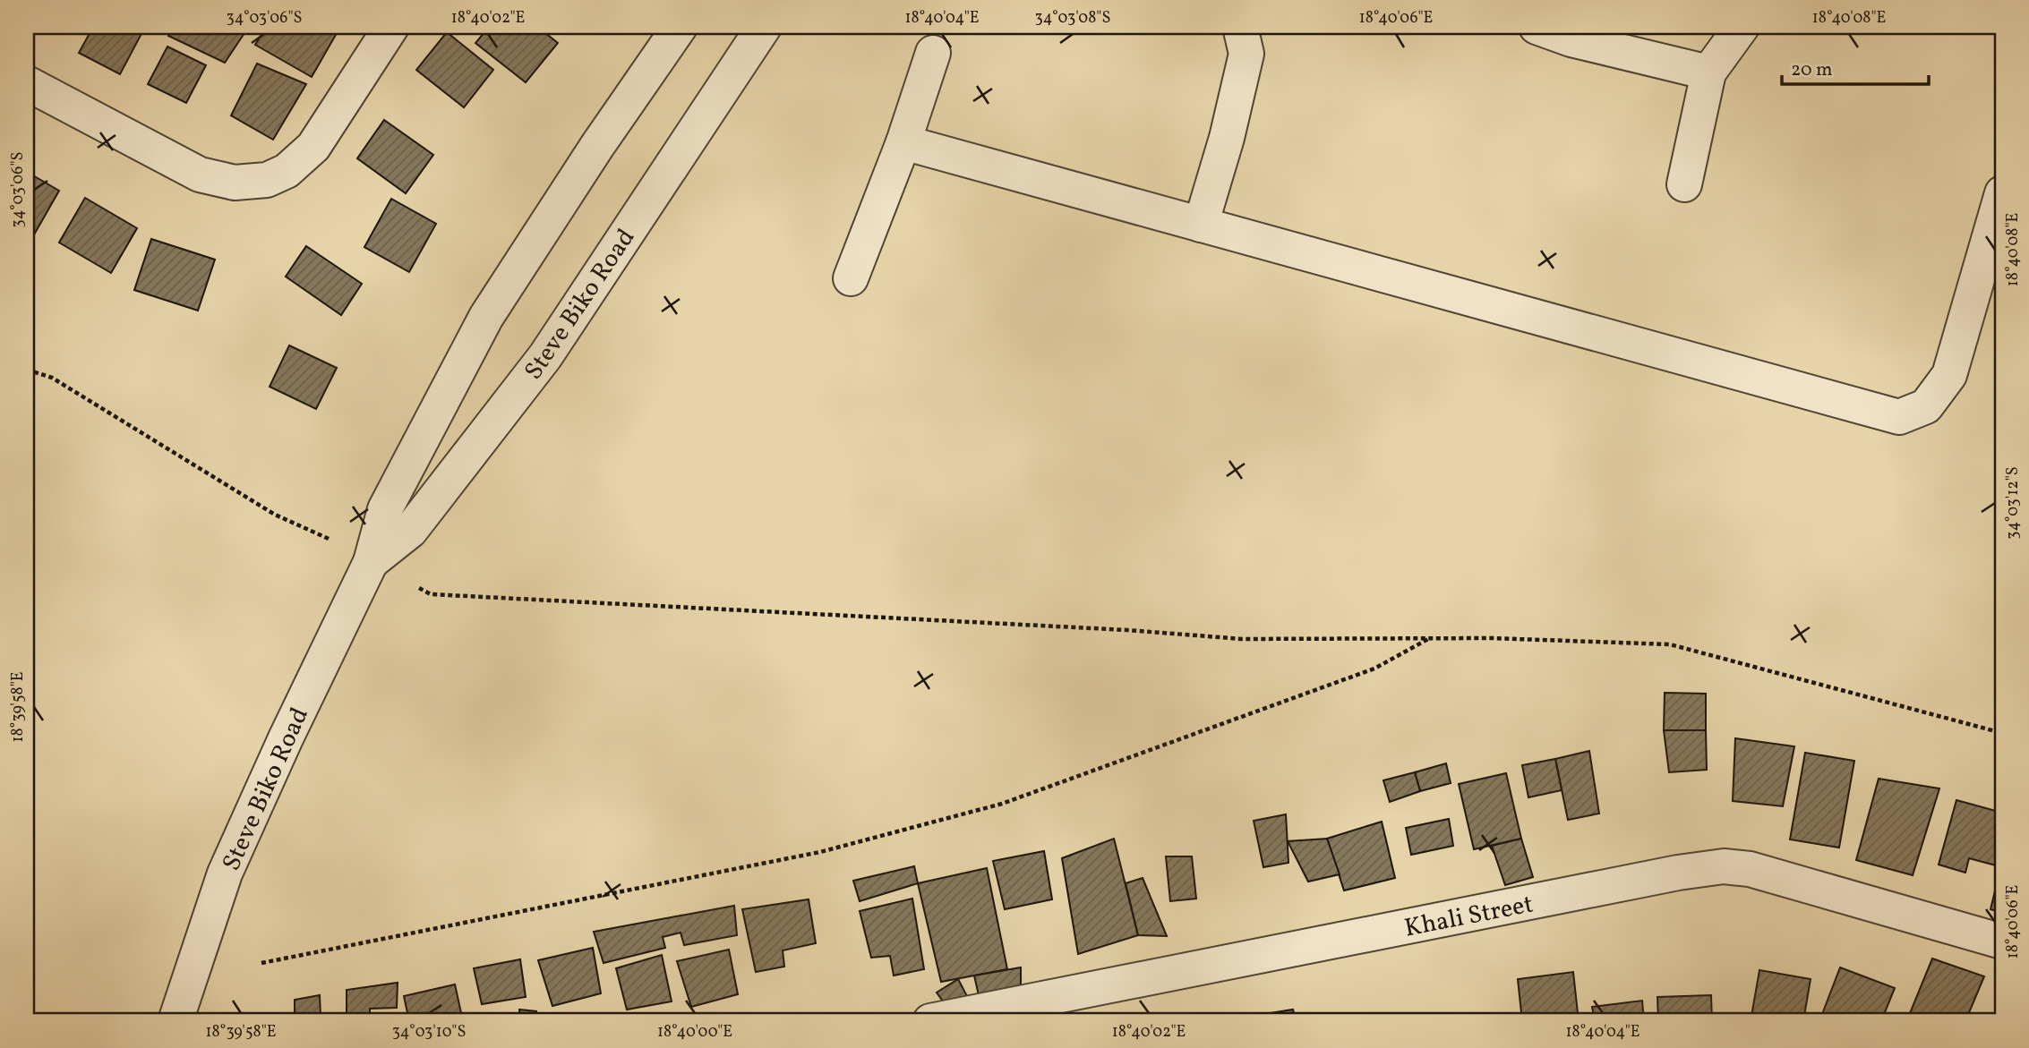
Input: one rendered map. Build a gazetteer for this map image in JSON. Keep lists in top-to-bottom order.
{
  "streets": {
    "street": ["Steve Biko Road", "Khali Street"]
  },
  "scale_bar": "20 m",
  "coordinates": [
    "34°03'06\"S",
    "18°40'02\"E",
    "18°40'04\"E",
    "34°03'08\"S",
    "18°40'06\"E",
    "18°40'08\"E",
    "34°03'12\"S",
    "18°39'58\"E",
    "34°03'10\"S",
    "18°40'00\"E"
  ]
}
